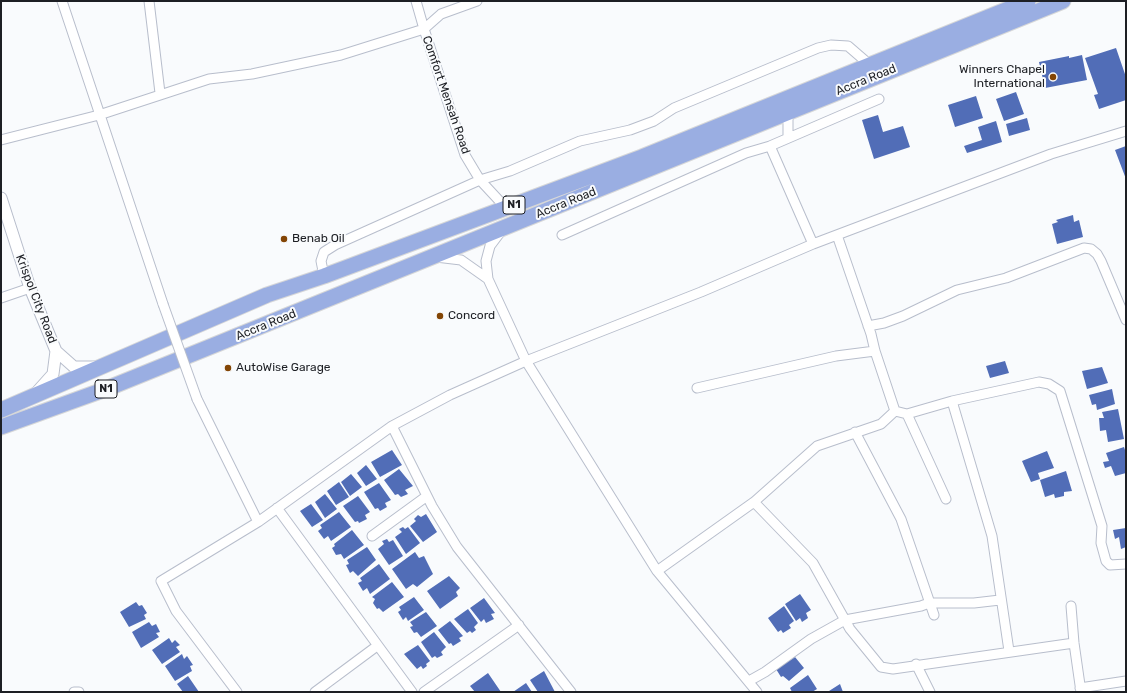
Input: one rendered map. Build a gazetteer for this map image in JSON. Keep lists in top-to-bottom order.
{
  "streets": {
    "highway": ["Accra Road", "N1"],
    "street": ["Comfort Mensah Road", "Krispol City Road"]
  },
  "crossings": [
    ["Accra Road", "Comfort Mensah Road"],
    ["Accra Road", "Krispol City Road"]
  ],
  "places": [
    "Winners Chapel International",
    "Benab Oil",
    "Concord",
    "AutoWise Garage"
  ]
}
